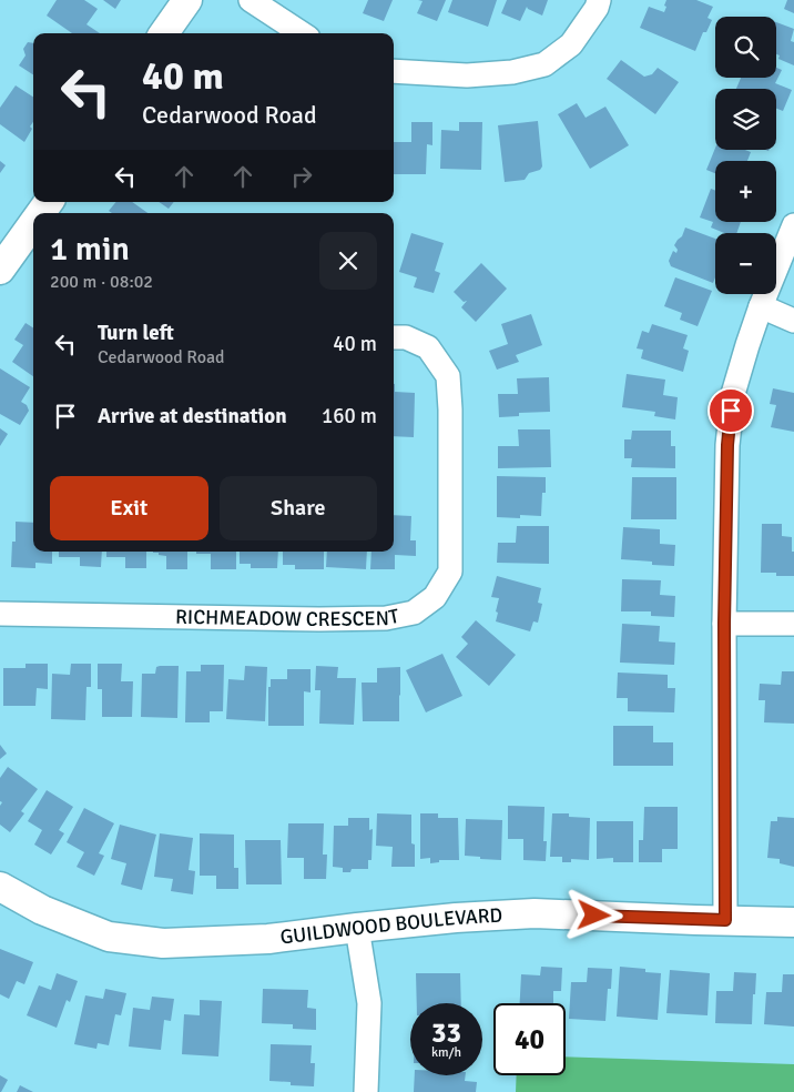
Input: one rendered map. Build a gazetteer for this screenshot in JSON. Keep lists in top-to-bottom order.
{
  "streets": {
    "street": ["RICHMEADOW CRESCENT", "GUILDWOOD BOULEVARD"]
  },
  "page": {
    "map_buttons": ["+", "−"],
    "turn": ["40 m", "Cedarwood Road"],
    "heading": ["1 min", "200 m · 08:02"],
    "list": [
      {
        "name": "Turn left",
        "note": "Cedarwood Road",
        "value": "40 m"
      },
      {
        "name": "Arrive at destination",
        "value": "160 m"
      }
    ],
    "buttons": ["Exit", "Share"],
    "speed": "33 km/h",
    "limit": "40"
  }
}
